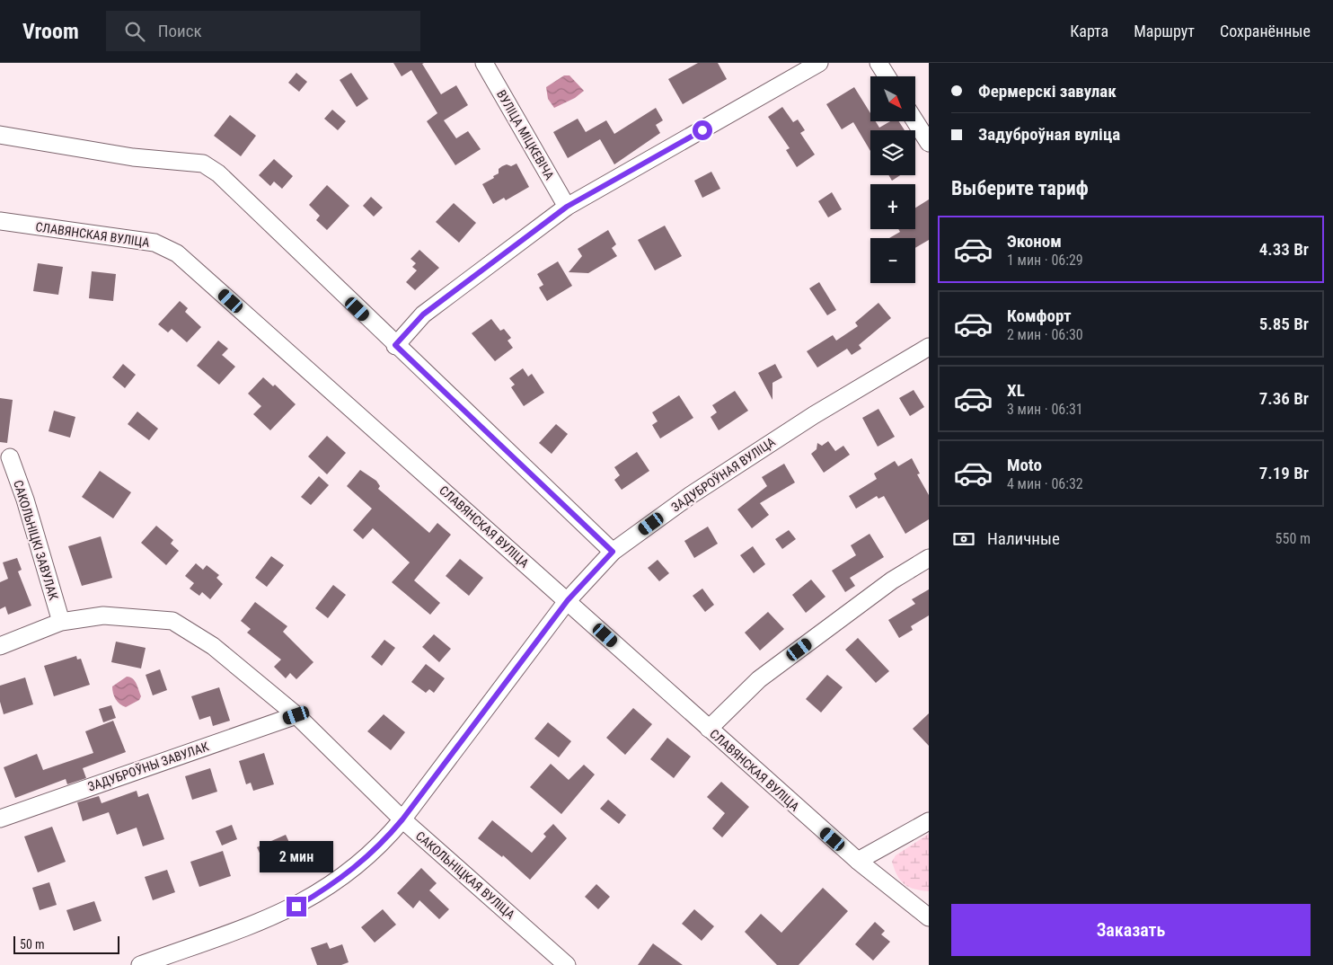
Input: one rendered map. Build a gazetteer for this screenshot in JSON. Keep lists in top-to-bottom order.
{
  "streets": {
    "street": [
      "ВУЛІЦА МІЦКЕВІЧА",
      "СЛАВЯНСКАЯ ВУЛІЦА",
      "ЗАДУБРОЎНАЯ ВУЛІЦА",
      "САКОЛЬНІЦКІ ЗАВУЛАК",
      "ЗАДУБРОЎНЫ ЗАВУЛАК",
      "САКОЛЬНІЦКАЯ ВУЛІЦА"
    ]
  },
  "crossings": [
    ["СЛАВЯНСКАЯ ВУЛІЦА", "ЗАДУБРОЎНАЯ ВУЛІЦА"],
    ["ЗАДУБРОЎНАЯ ВУЛІЦА", "САКОЛЬНІЦКАЯ ВУЛІЦА"],
    ["САКОЛЬНІЦКІ ЗАВУЛАК", "САКОЛЬНІЦКАЯ ВУЛІЦА"],
    ["ЗАДУБРОЎНЫ ЗАВУЛАК", "САКОЛЬНІЦКАЯ ВУЛІЦА"]
  ],
  "scale_bar": "50 m",
  "north": "bottom right",
  "page": {
    "header": "Vroom",
    "search": "Поиск",
    "nav": ["Карта", "Маршрут", "Сохранённые"],
    "banner": ["Фермерскі завулак", "Задуброўная вуліца"],
    "map_buttons": ["+", "−"],
    "heading": "Выберите тариф",
    "list": [
      {
        "name": "Эконом",
        "note": "1 мин · 06:29",
        "value": "4.33 Br"
      },
      {
        "name": "Комфорт",
        "note": "2 мин · 06:30",
        "value": "5.85 Br"
      },
      {
        "name": "XL",
        "note": "3 мин · 06:31",
        "value": "7.36 Br"
      },
      {
        "name": "Moto",
        "note": "4 мин · 06:32",
        "value": "7.19 Br"
      }
    ],
    "pay": ["Наличные", "550 m"],
    "bubble": "2 мин",
    "buttons": "Заказать",
    "scale": "50 m"
  }
}
